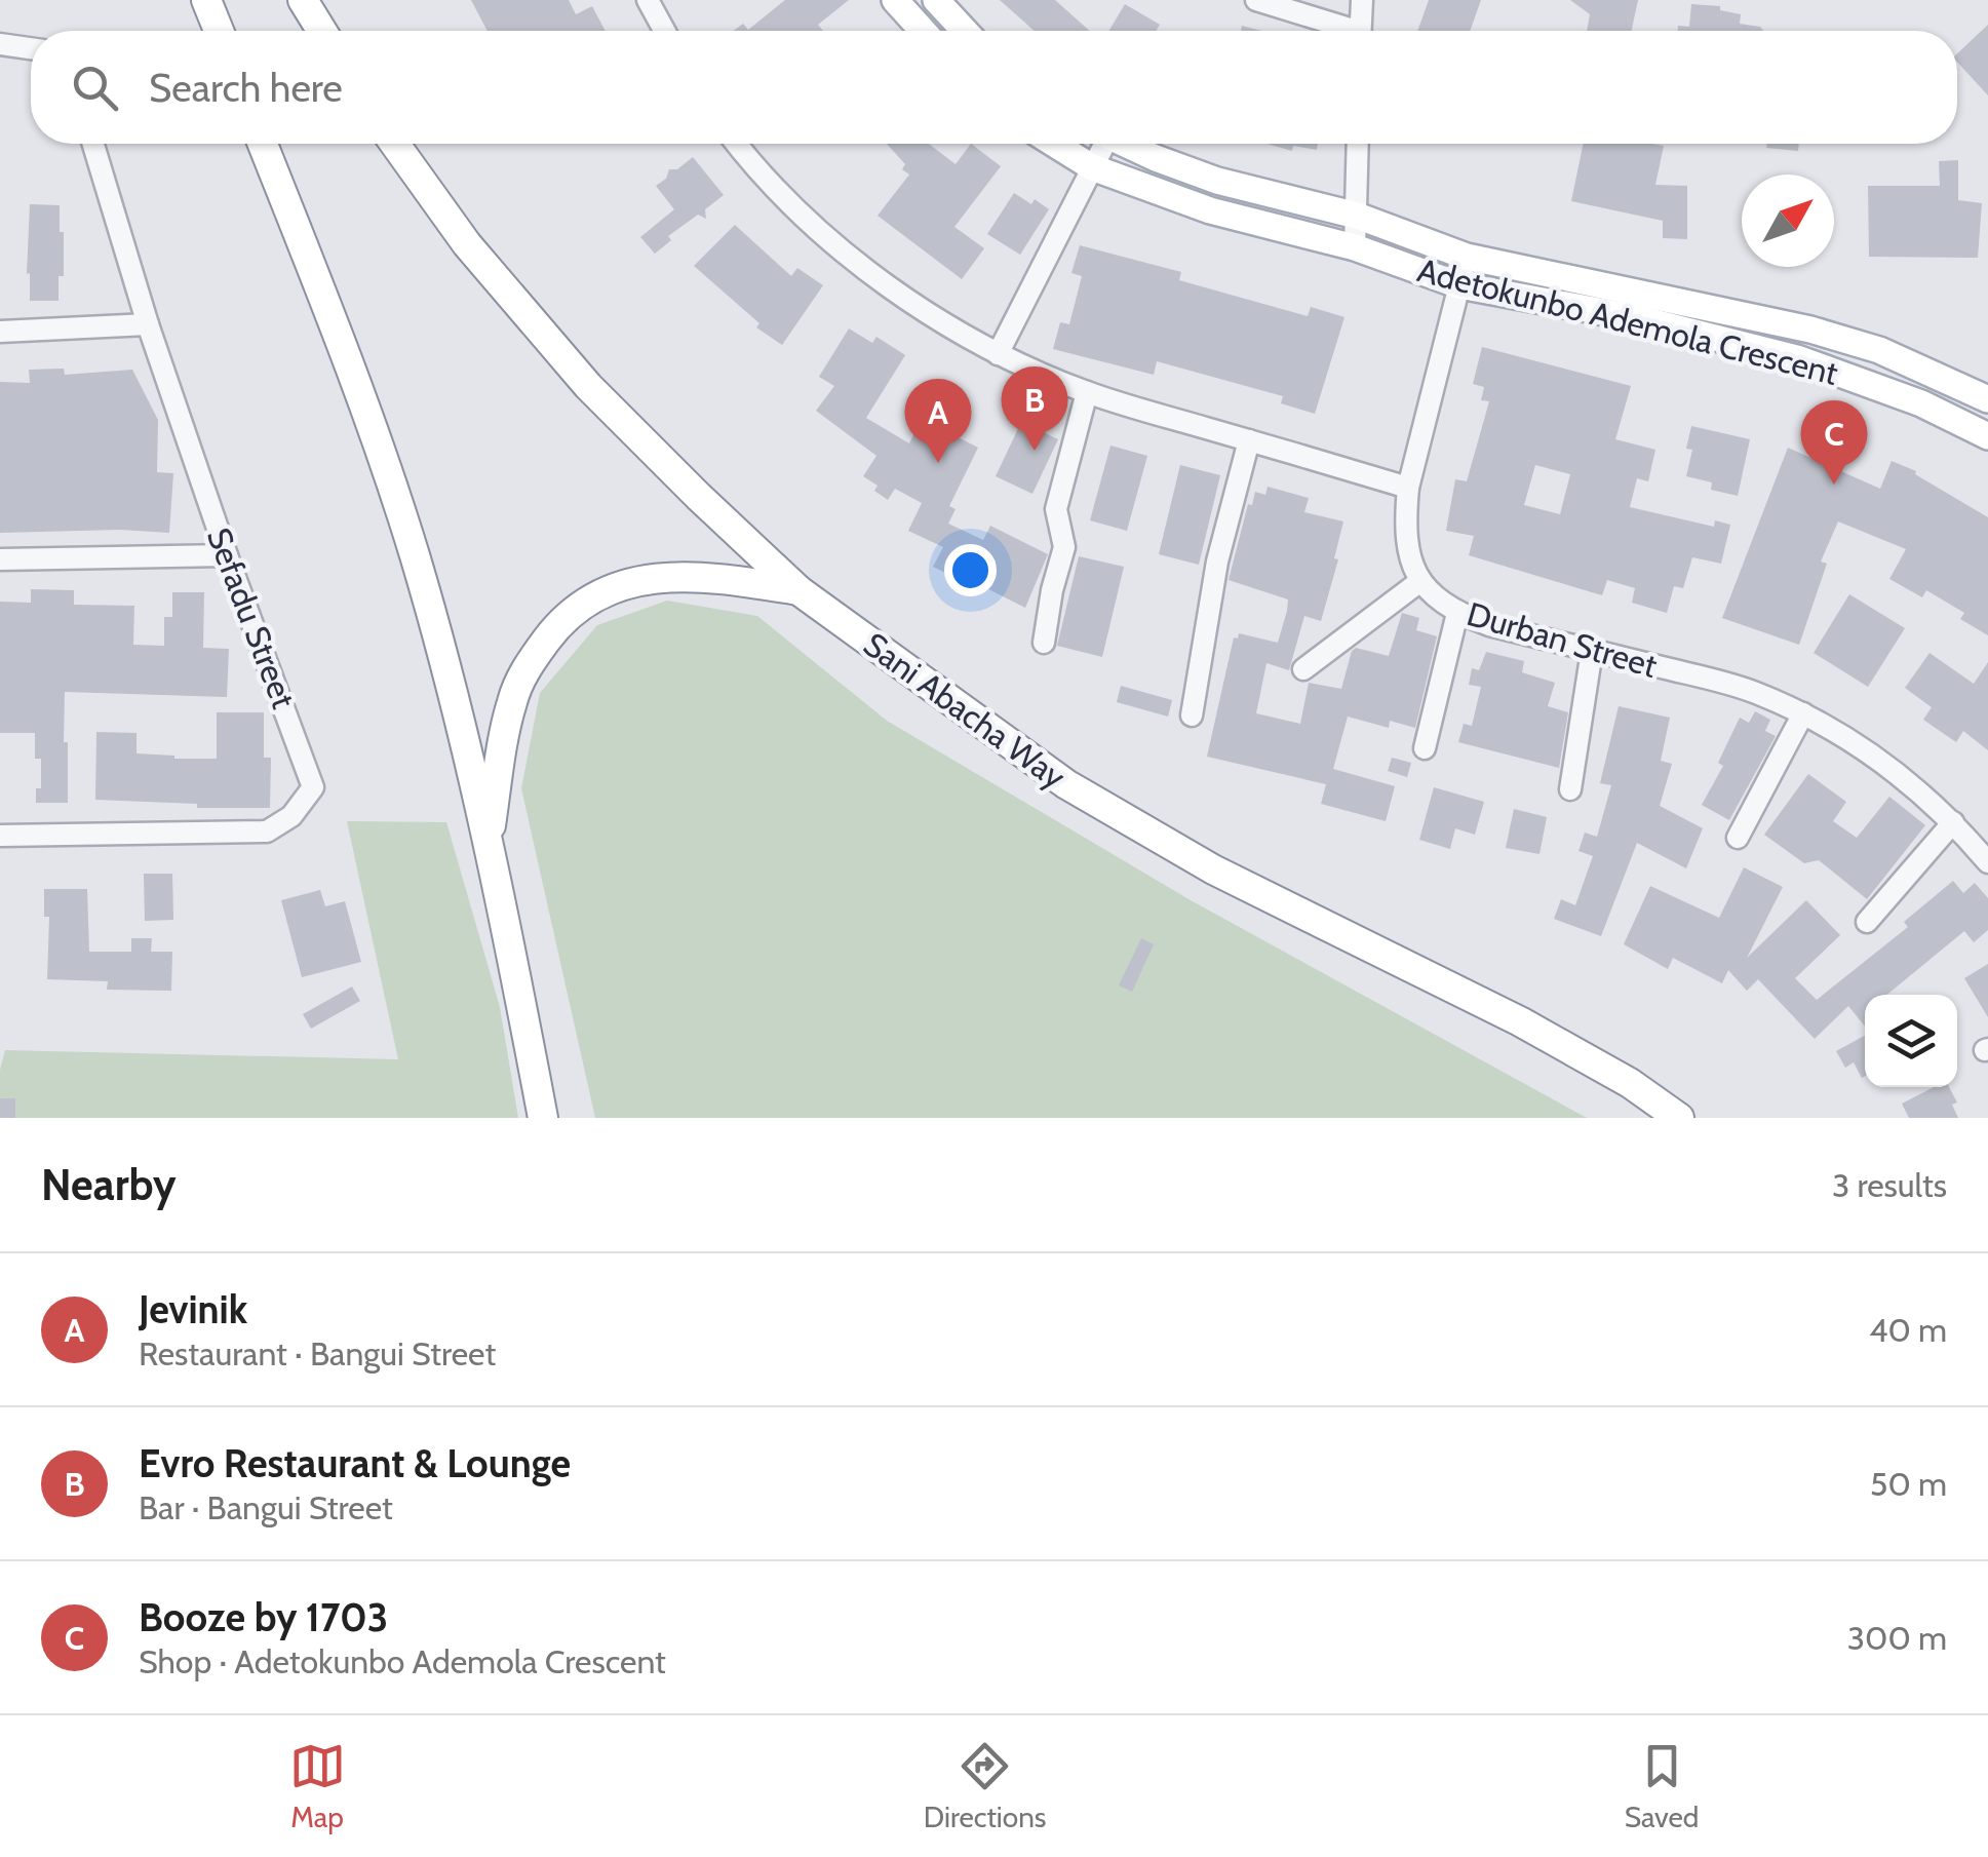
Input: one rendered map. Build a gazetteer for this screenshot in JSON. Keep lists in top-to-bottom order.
{
  "streets": {
    "highway": ["Sani Abacha Way"],
    "main road": ["Adetokunbo Ademola Crescent"],
    "street": ["Sefadu Street", "Durban Street"]
  },
  "north": "top right",
  "page": {
    "search": "Search here",
    "pins": ["B", "A", "C"],
    "heading": ["Nearby", "3 results"],
    "list": [
      {
        "mark": "A",
        "name": "Jevinik",
        "note": "Restaurant · Bangui Street",
        "value": "40 m"
      },
      {
        "mark": "B",
        "name": "Evro Restaurant & Lounge",
        "note": "Bar · Bangui Street",
        "value": "50 m"
      },
      {
        "mark": "C",
        "name": "Booze by 1703",
        "note": "Shop · Adetokunbo Ademola Crescent",
        "value": "300 m"
      }
    ],
    "nav": ["Map", "Directions", "Saved"]
  }
}
